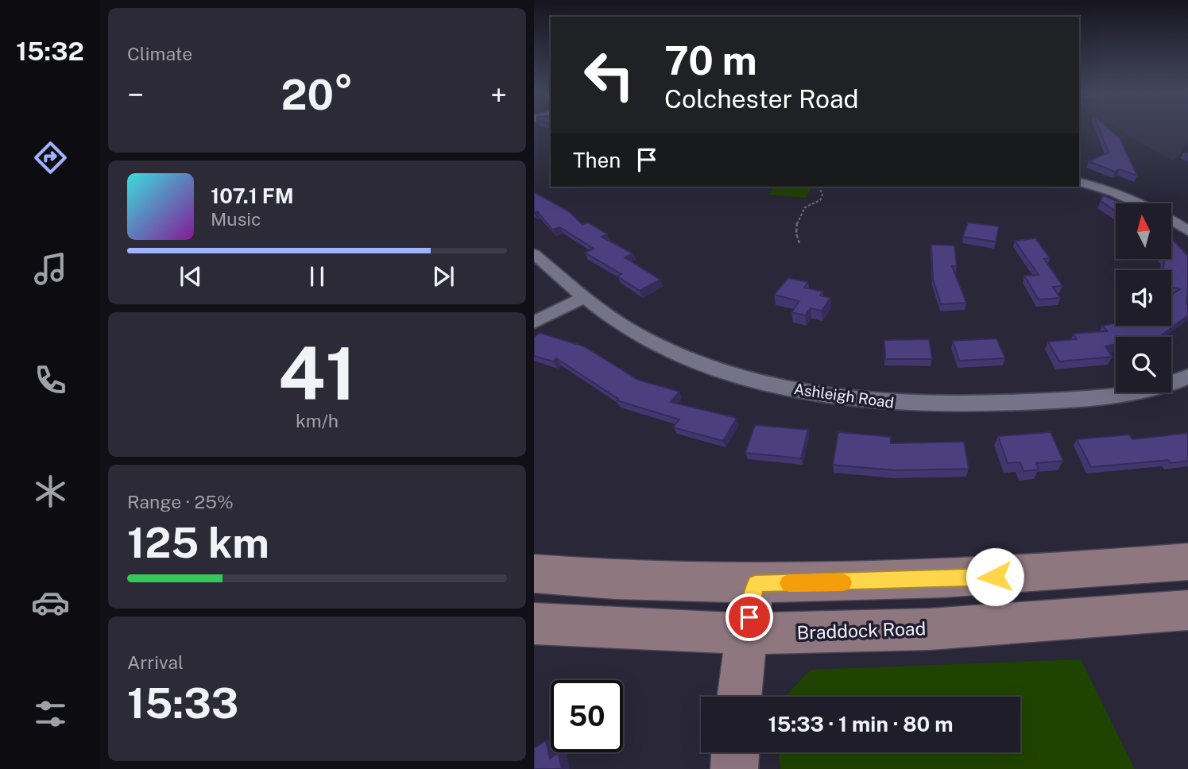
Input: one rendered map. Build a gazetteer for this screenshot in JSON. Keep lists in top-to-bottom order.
{
  "streets": {
    "main road": ["Braddock Road"],
    "street": ["Ashleigh Road"]
  },
  "north": "top",
  "page": {
    "tabs": "15:32",
    "tile": [
      "Climate",
      ["41", "km/h"],
      ["Range · 25%", "125 km"],
      ["Arrival", "15:33"]
    ],
    "turn": ["70 m", "Colchester Road"],
    "heat": ["−", "20°", "+"],
    "then": "Then",
    "song": ["107.1 FM", "Music"],
    "limit": "50",
    "trip": "15:33 · 1 min · 80 m"
  }
}
